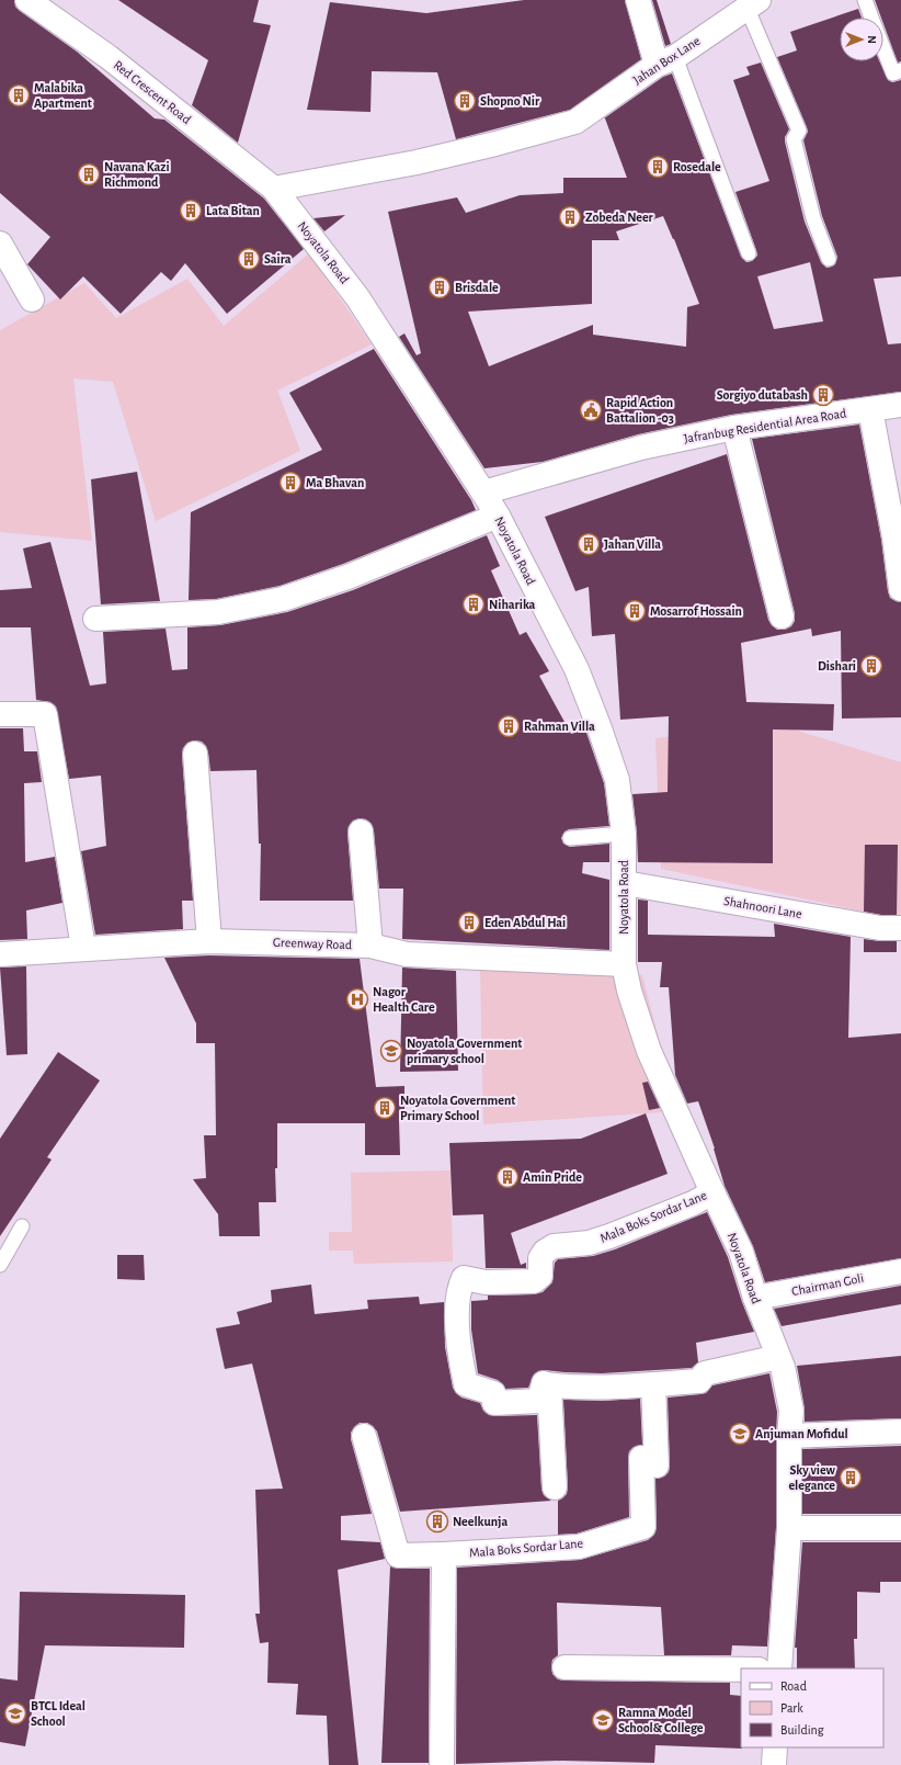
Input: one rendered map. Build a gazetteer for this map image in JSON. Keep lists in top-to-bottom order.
{
  "streets": {
    "street": [
      "Jahan Box Lane",
      "Red Crescent Road",
      "Noyatola Road",
      "Jafranbug Residential Area Road",
      "Shahnoori Lane",
      "Greenway Road",
      "Mala Boks Sordar Lane",
      "Chairman Goli"
    ]
  },
  "crossings": [
    ["Jahan Box Lane", "Red Crescent Road"],
    ["Jahan Box Lane", "Noyatola Road"],
    ["Red Crescent Road", "Noyatola Road"],
    ["Noyatola Road", "Jafranbug Residential Area Road"],
    ["Noyatola Road", "Shahnoori Lane"],
    ["Noyatola Road", "Greenway Road"],
    ["Noyatola Road", "Mala Boks Sordar Lane"],
    ["Noyatola Road", "Chairman Goli"]
  ],
  "places": {
    "building": [
      "Malabika Apartment",
      "Shopno Nir",
      "Rosedale",
      "Navana Kazi Richmond",
      "Lata Bitan",
      "Zobeda Neer",
      "Saira",
      "Brisdale",
      "Sorgiyo dutabash",
      "Ma Bhavan",
      "Jahan Villa",
      "Niharika",
      "Mosarrof Hossain",
      "Dishari",
      "Rahman Villa",
      "Eden Abdul Hai",
      "Noyatola Government Primary School",
      "Amin Pride",
      "Sky view elegance",
      "Neelkunja"
    ],
    "public building": ["Rapid Action Battalion -03"],
    "hospital": ["Nagor Health Care"],
    "school or university": [
      "Noyatola Government primary school",
      "Anjuman Mofidul",
      "BTCL Ideal School",
      "Ramna Model School& College"
    ]
  },
  "legend": ["Road", "Park", "Building"],
  "north": "right"
}
